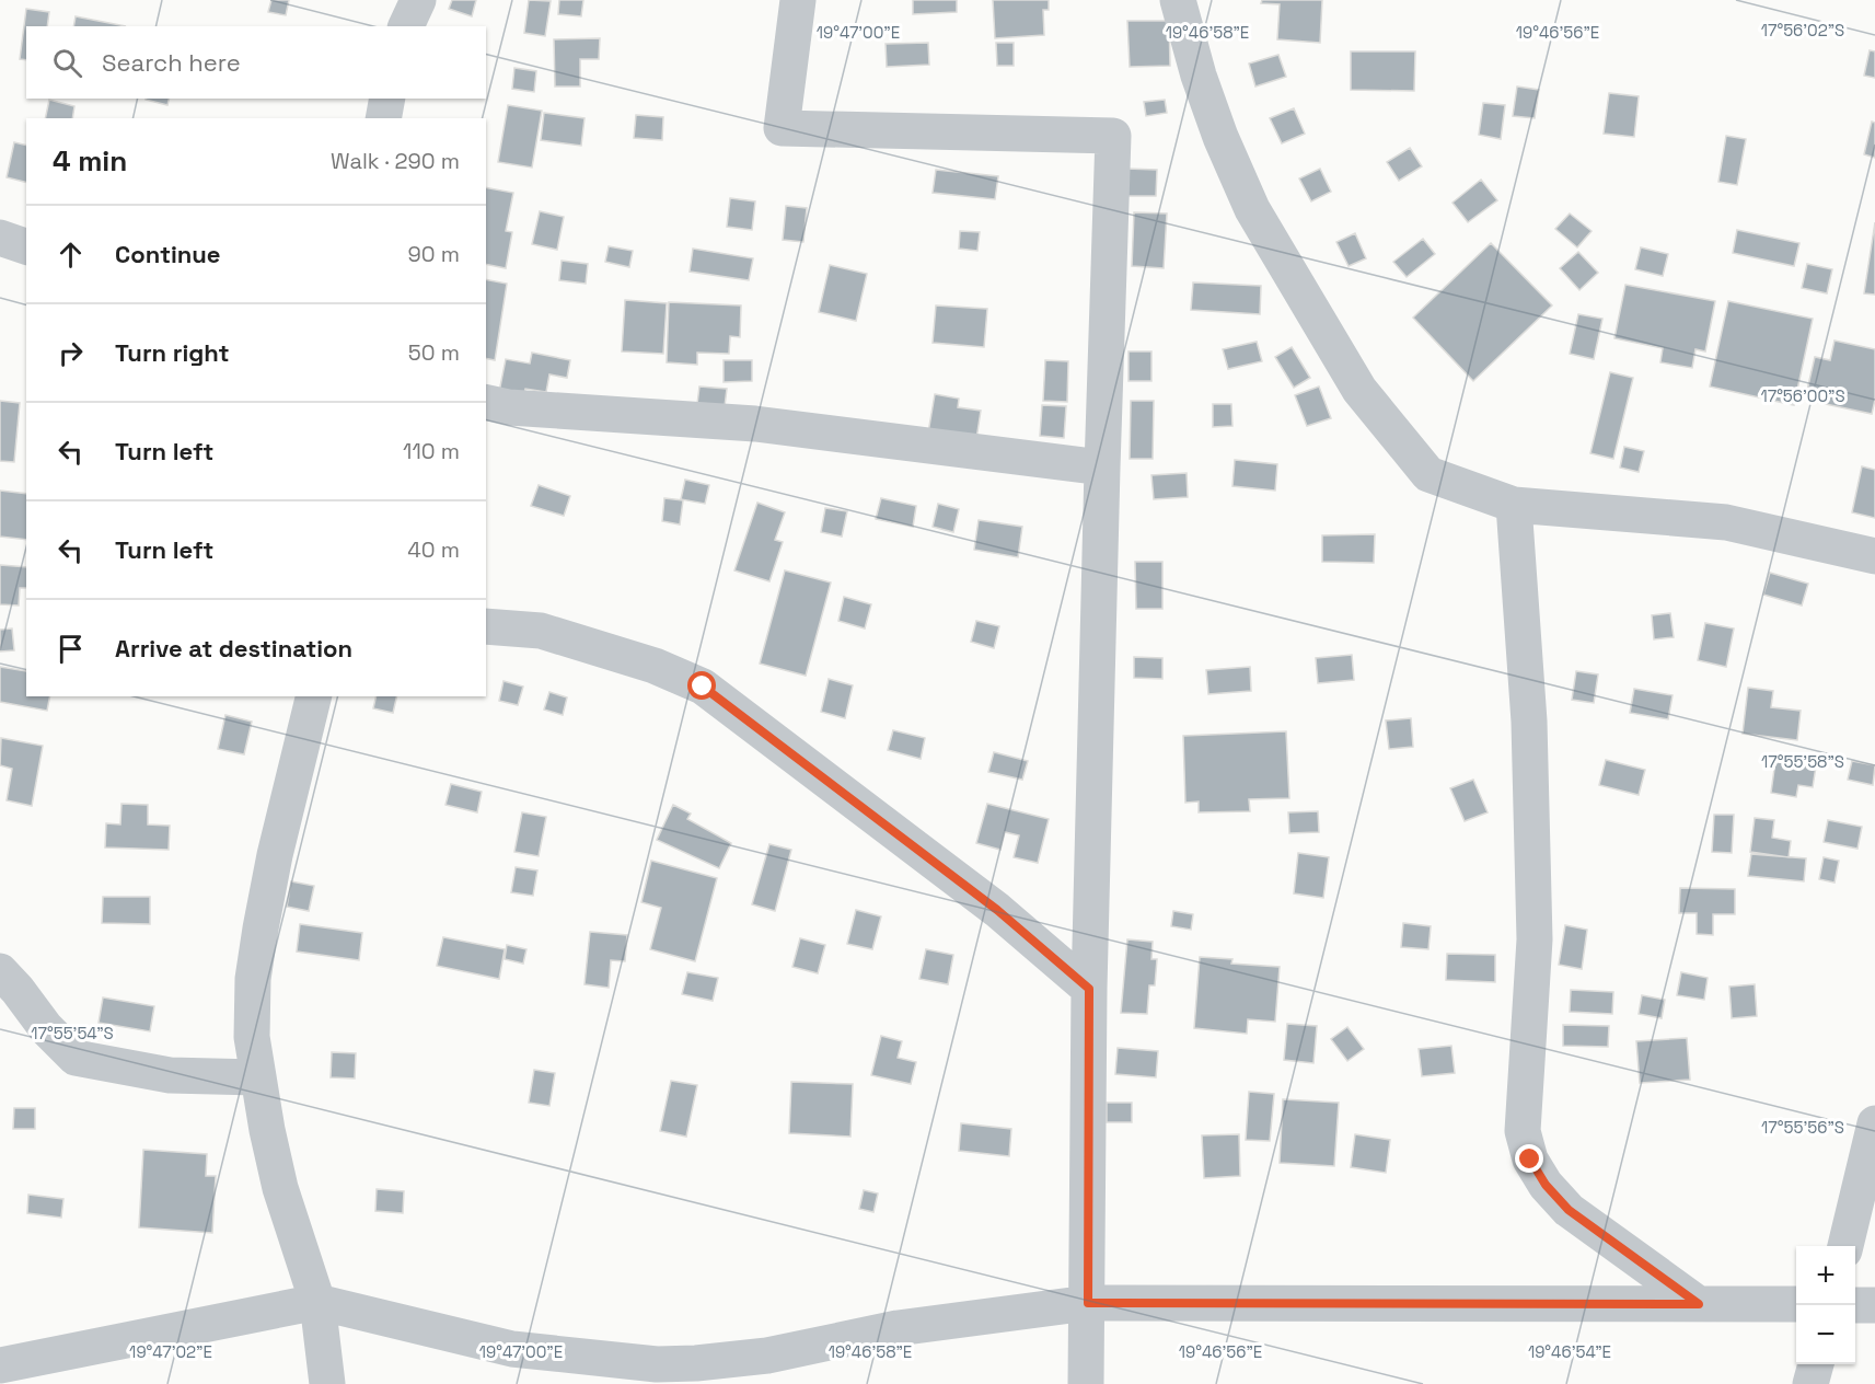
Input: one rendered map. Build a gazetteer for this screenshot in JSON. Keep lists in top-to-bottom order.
{
  "page": {
    "search": "Search here",
    "heading": ["4 min", "Walk · 290 m"],
    "list": [
      ["Continue", "90 m"],
      ["Turn right", "50 m"],
      ["Turn left", "110 m"],
      ["Turn left", "40 m"],
      "Arrive at destination"
    ],
    "map_buttons": ["+", "−"]
  },
  "coordinates": [
    "17°56'02\"S",
    "19°47'00\"E",
    "19°46'58\"E",
    "19°46'56\"E",
    "17°56'00\"S",
    "17°55'58\"S",
    "17°55'54\"S",
    "17°55'56\"S",
    "19°47'02\"E",
    "19°46'54\"E"
  ]
}
